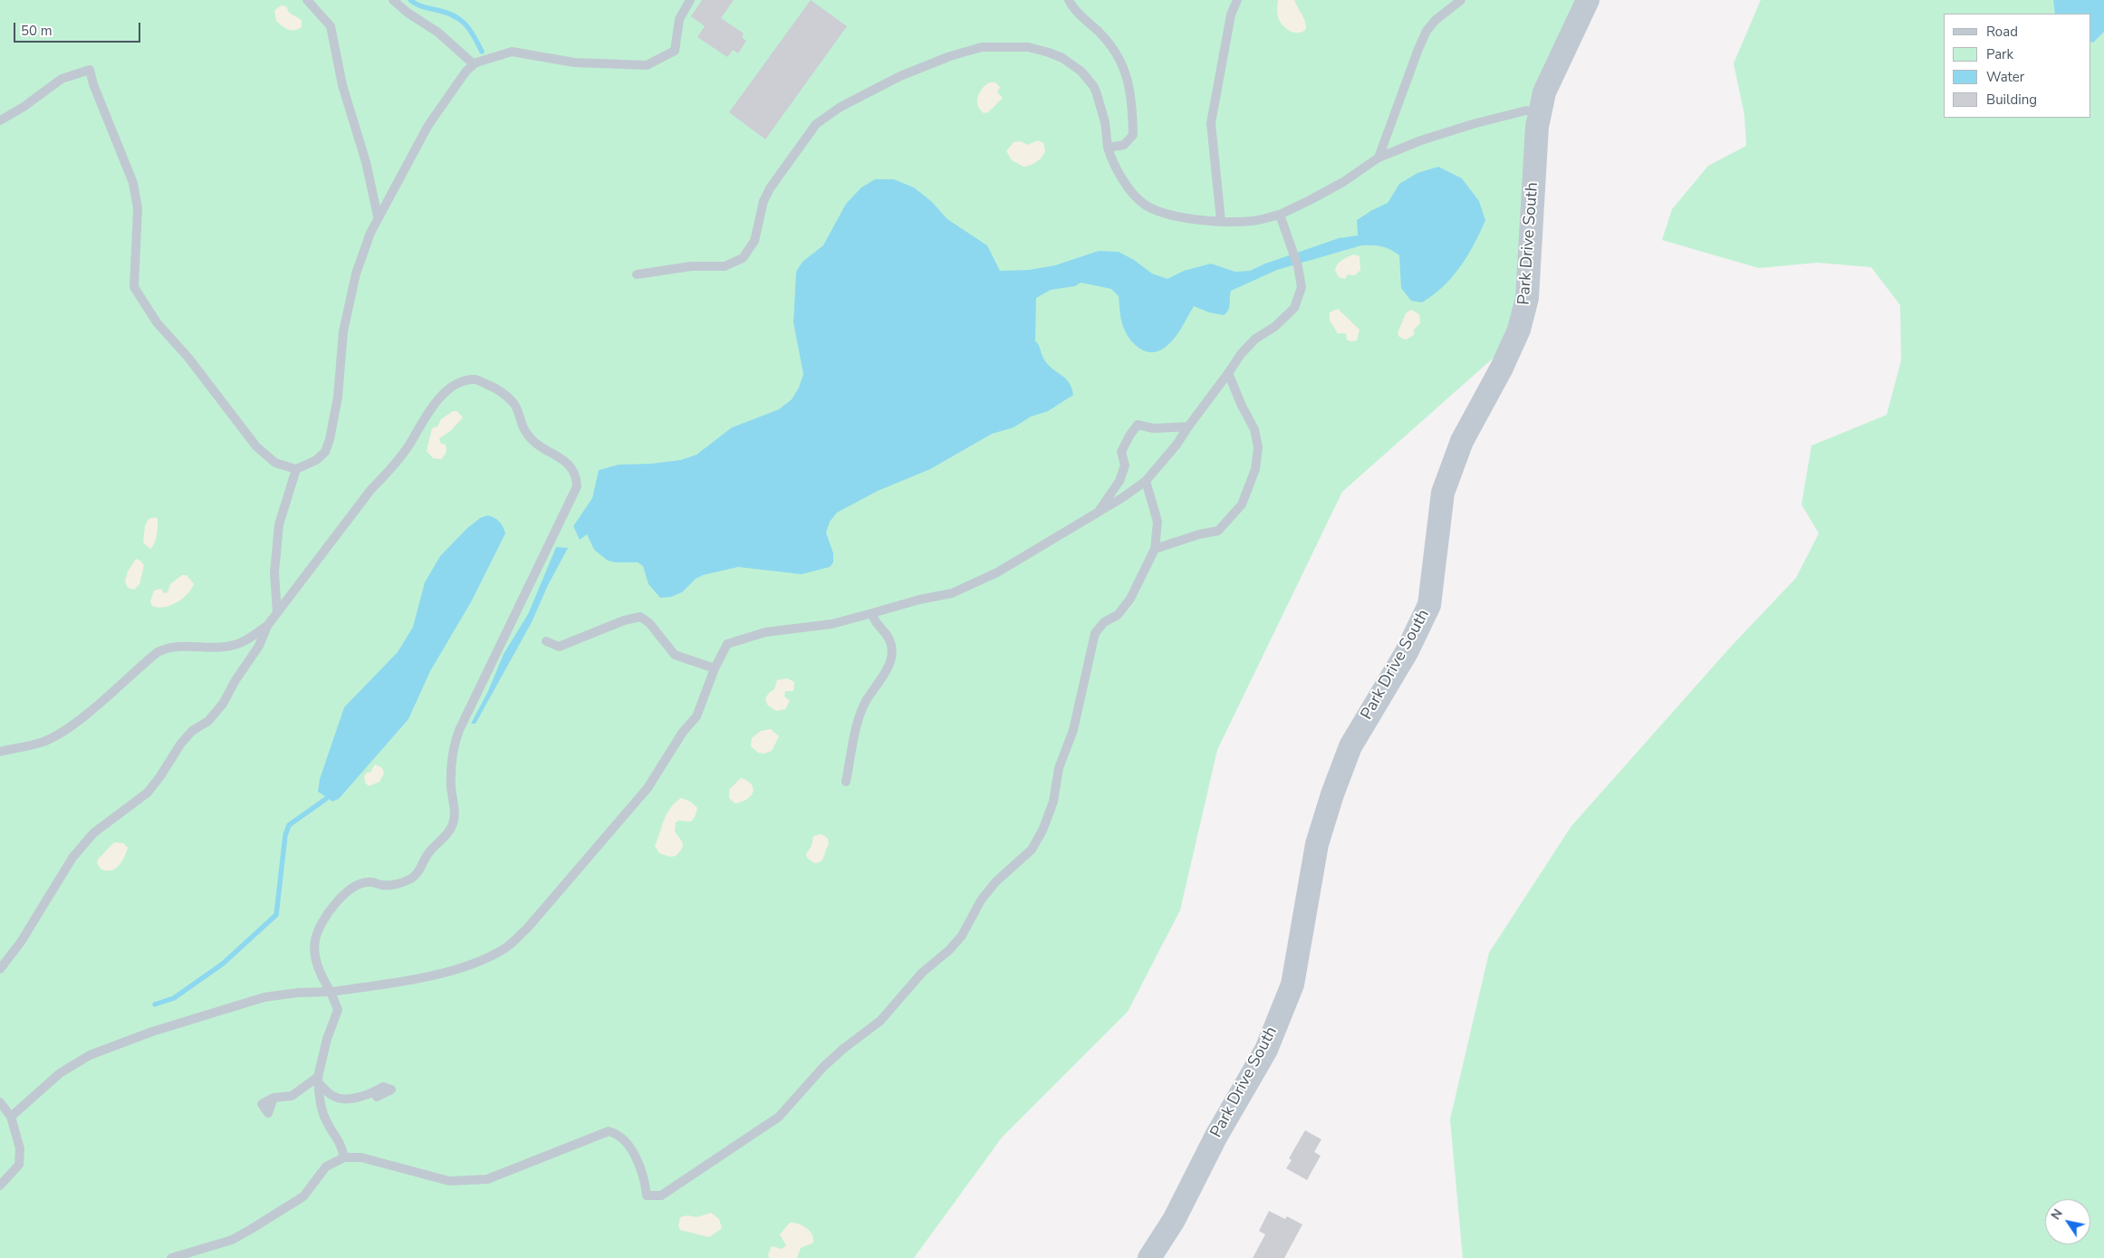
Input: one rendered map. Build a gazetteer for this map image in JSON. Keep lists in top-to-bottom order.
{
  "streets": {
    "street": ["Park Drive South"]
  },
  "legend": [
    "Road",
    "Park",
    "Water",
    "Building"
  ],
  "scale_bar": "50 m",
  "north": "top left"
}
